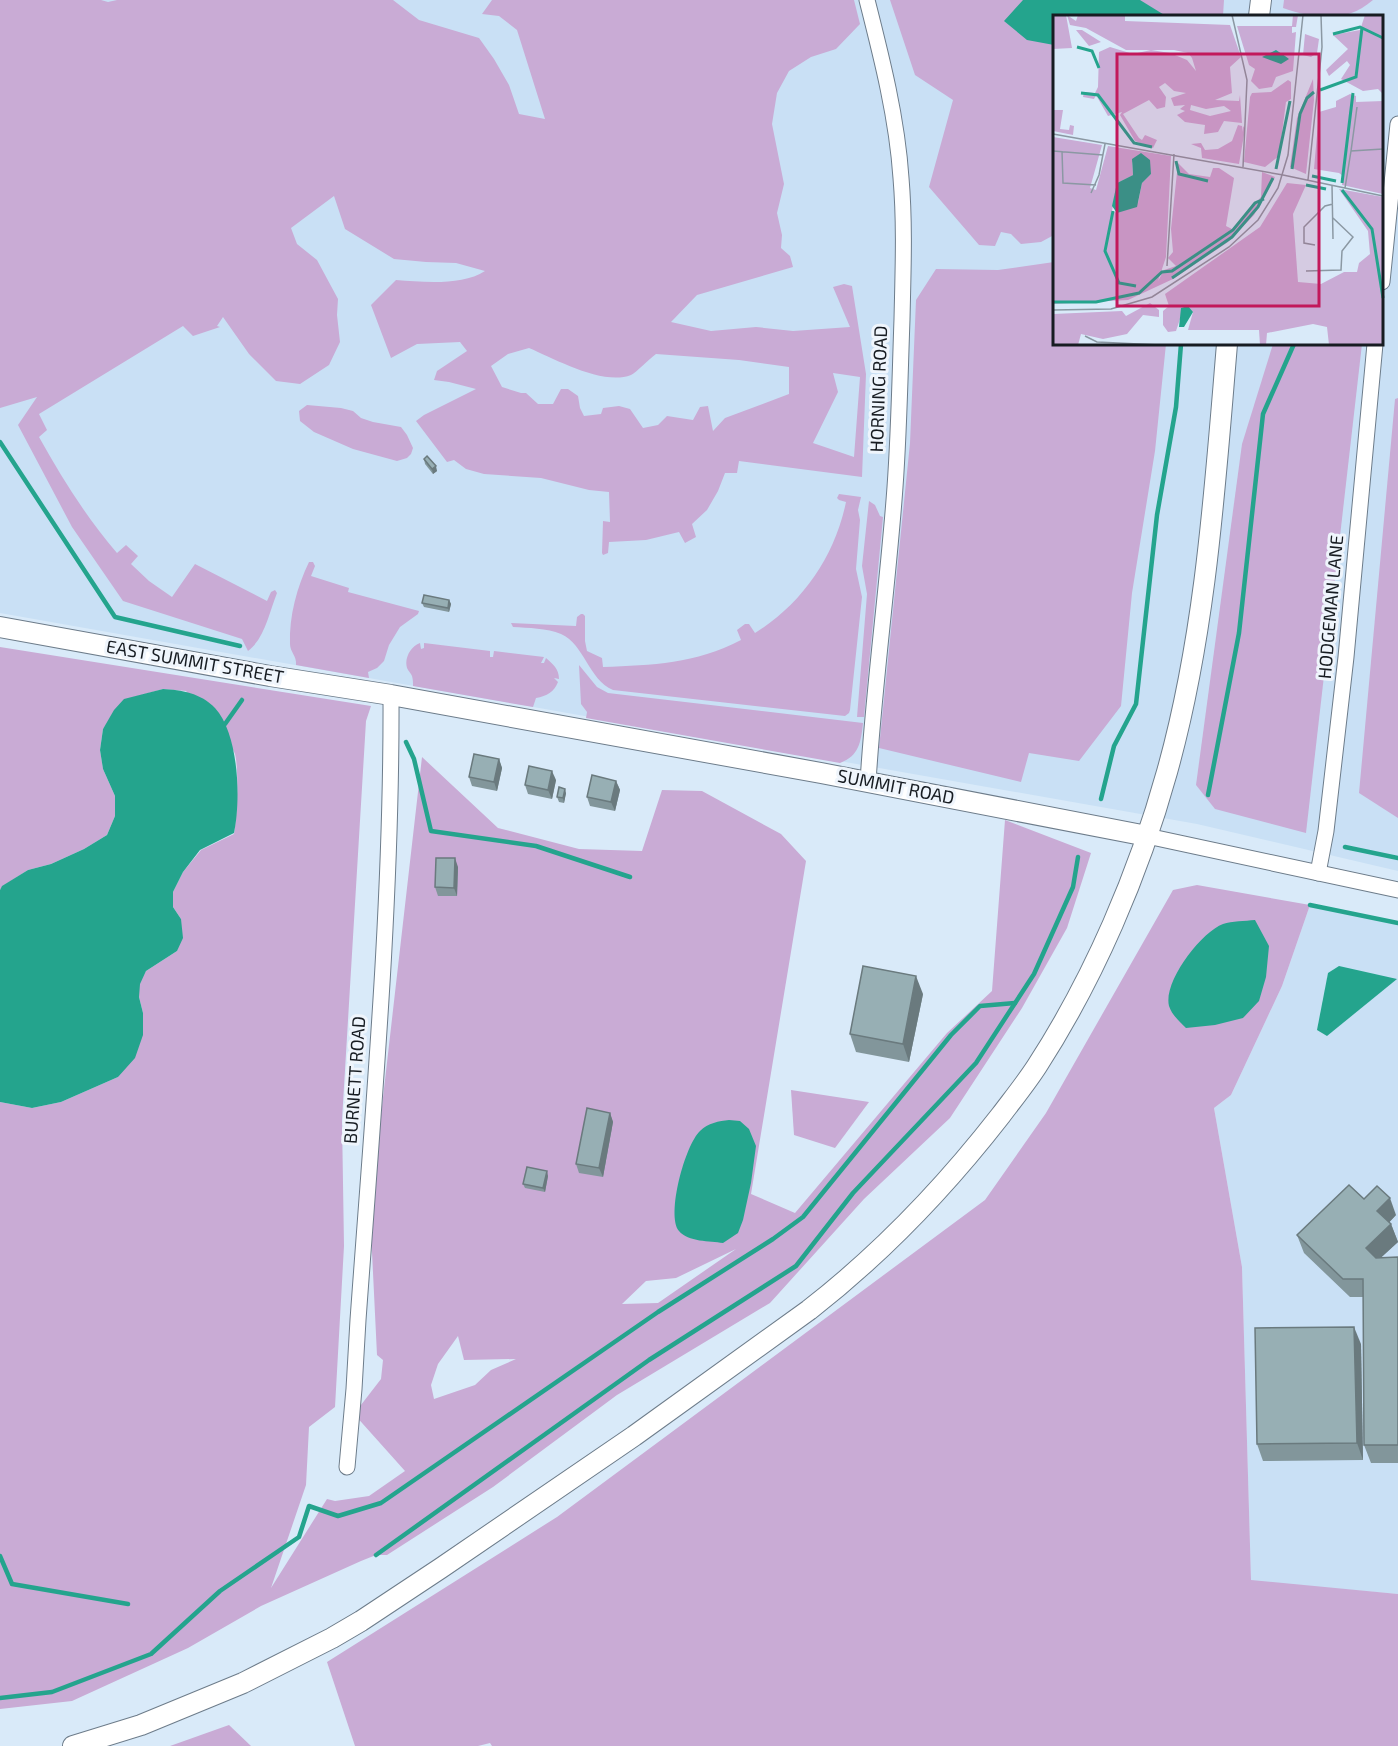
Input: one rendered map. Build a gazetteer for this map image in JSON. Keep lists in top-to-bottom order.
{
  "streets": {
    "main road": ["EAST SUMMIT STREET", "SUMMIT ROAD"],
    "street": ["HORNING ROAD", "HODGEMAN LANE", "BURNETT ROAD"]
  },
  "crossings": [
    ["HORNING ROAD", "SUMMIT ROAD"],
    ["HODGEMAN LANE", "SUMMIT ROAD"],
    ["EAST SUMMIT STREET", "SUMMIT ROAD"],
    ["EAST SUMMIT STREET", "BURNETT ROAD"],
    ["SUMMIT ROAD", "BURNETT ROAD"]
  ]
}
